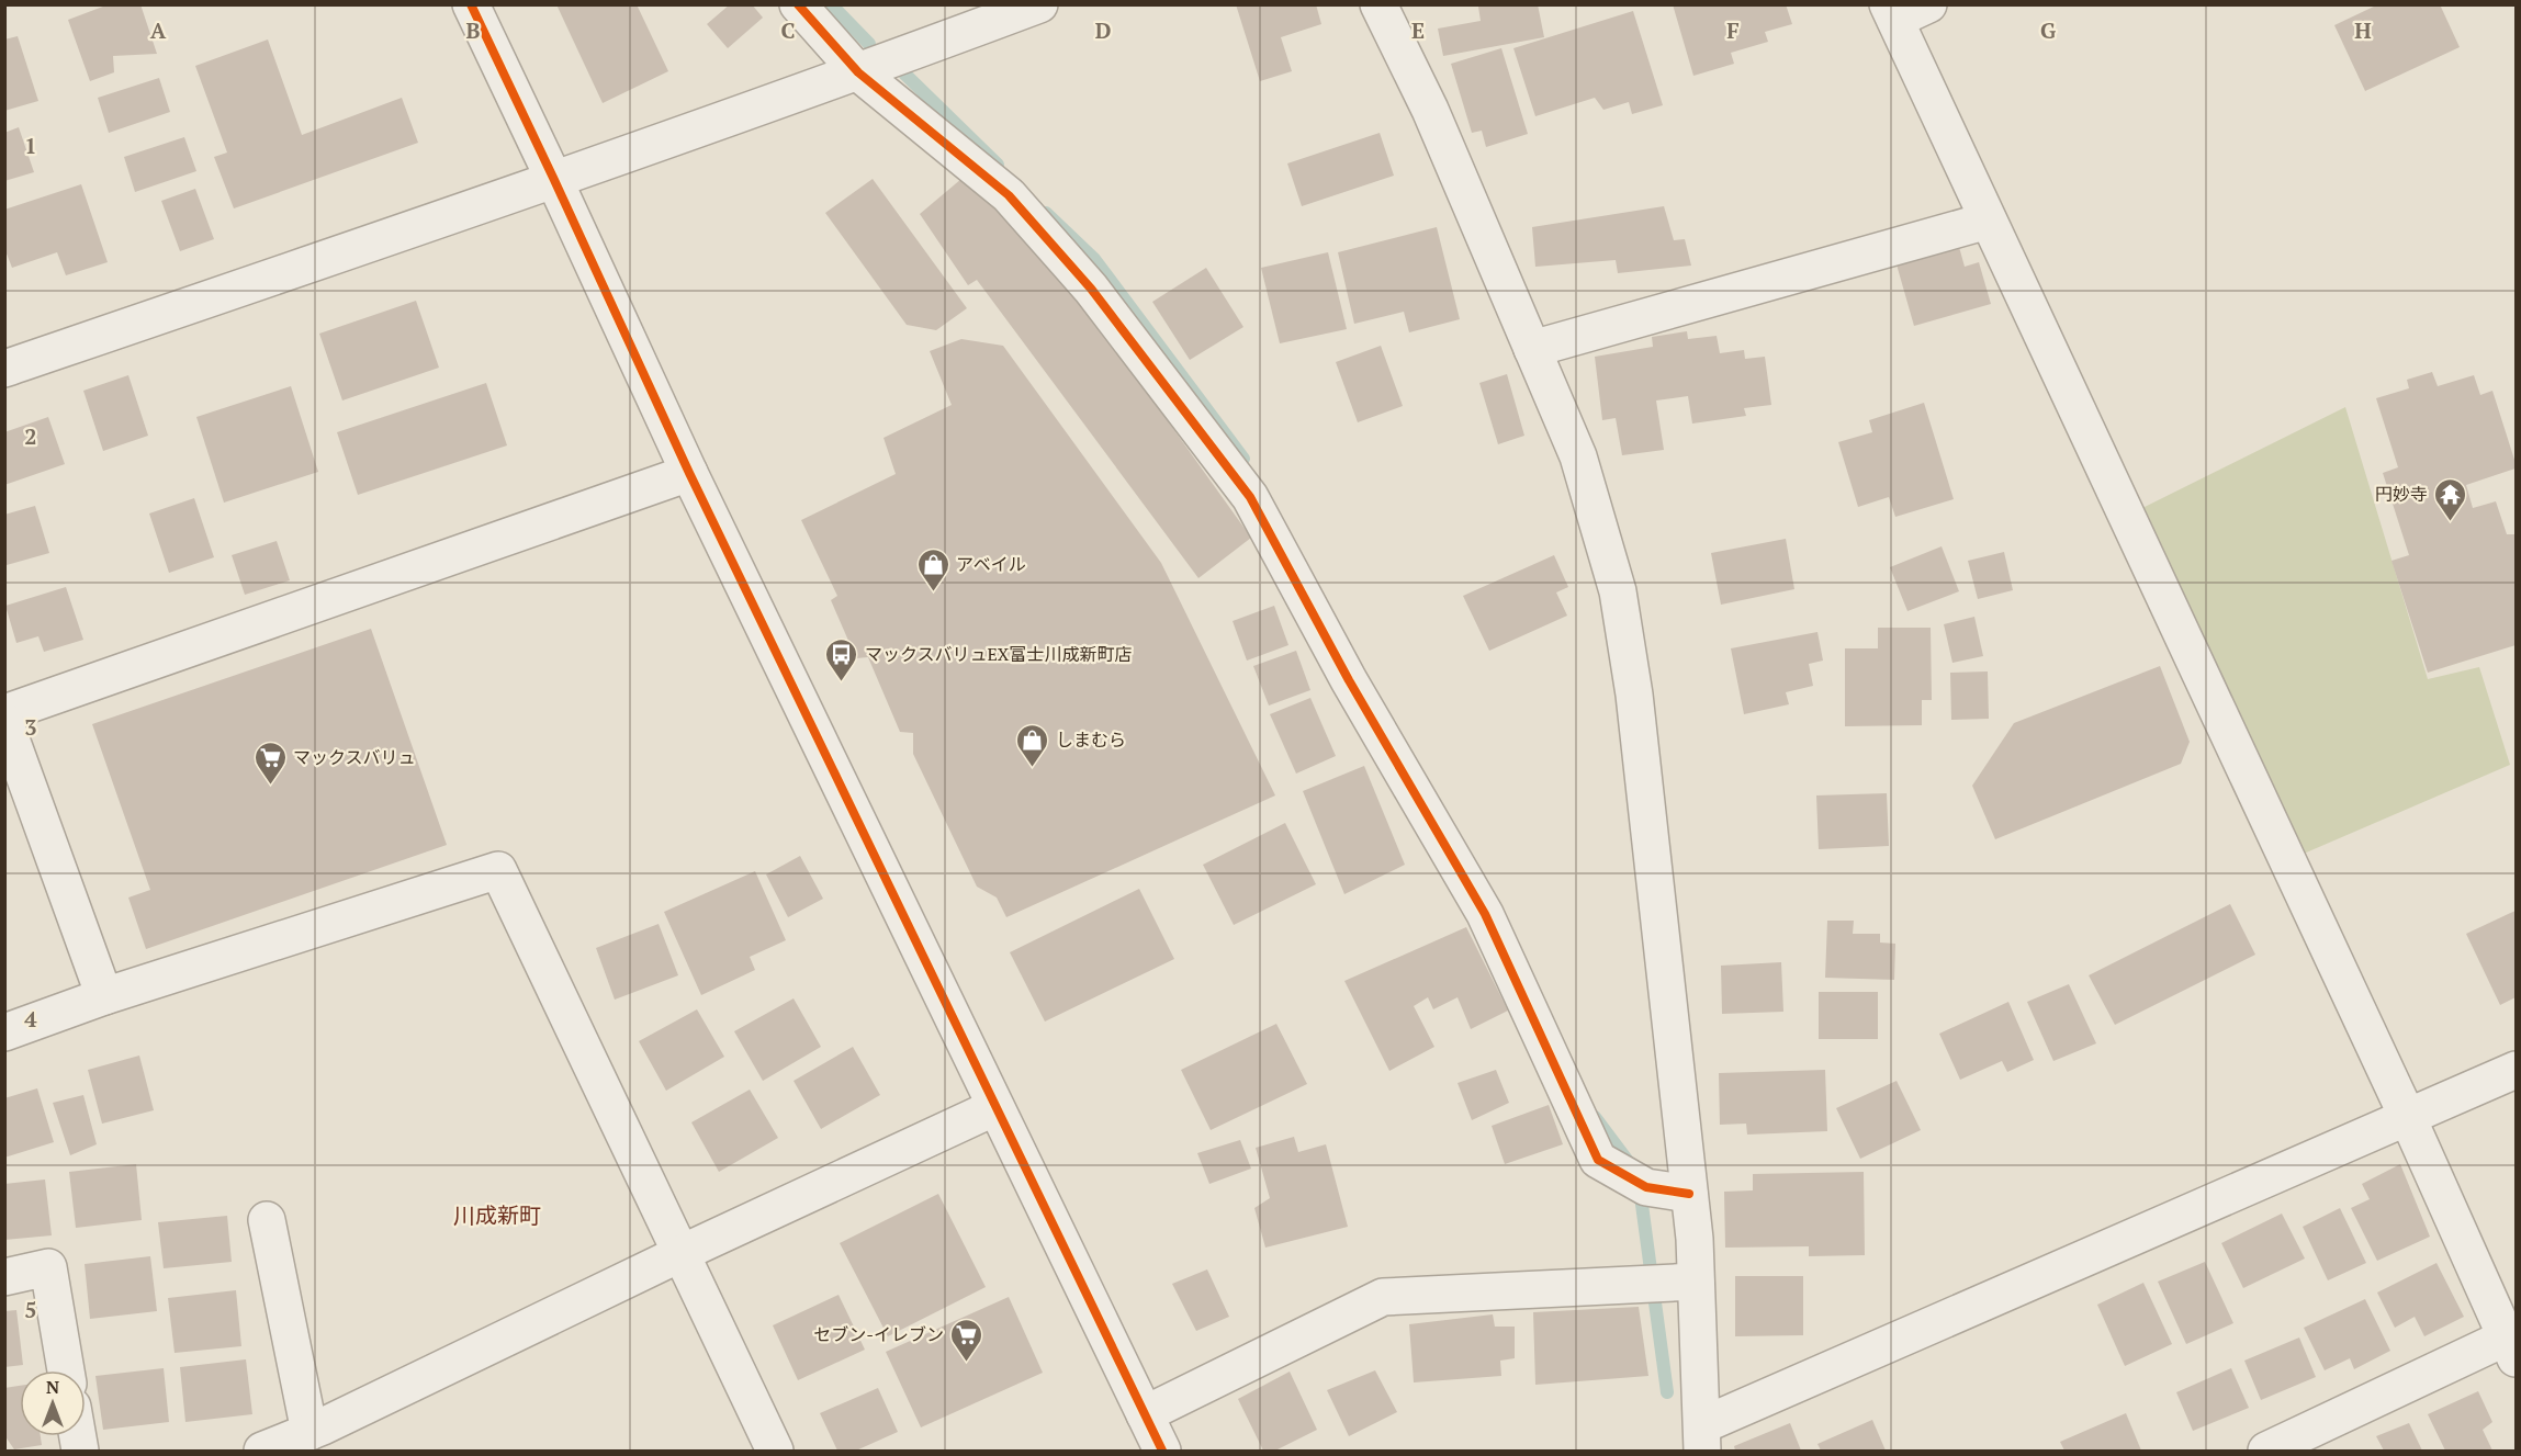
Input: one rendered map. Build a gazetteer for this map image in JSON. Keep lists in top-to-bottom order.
{
  "districts": ["川成新町"],
  "places": {
    "temple": ["円妙寺"],
    "shop": ["アベイル", "しまむら"],
    "bus stop": ["マックスバリュEX富士川成新町店"],
    "supermarket": ["マックスバリュ", "セブン-イレブン"]
  },
  "north": "top",
  "grid": {
    "columns": [
      "A",
      "B",
      "C",
      "D",
      "E",
      "F",
      "G",
      "H"
    ],
    "rows": [
      "1",
      "2",
      "3",
      "4",
      "5"
    ]
  }
}
